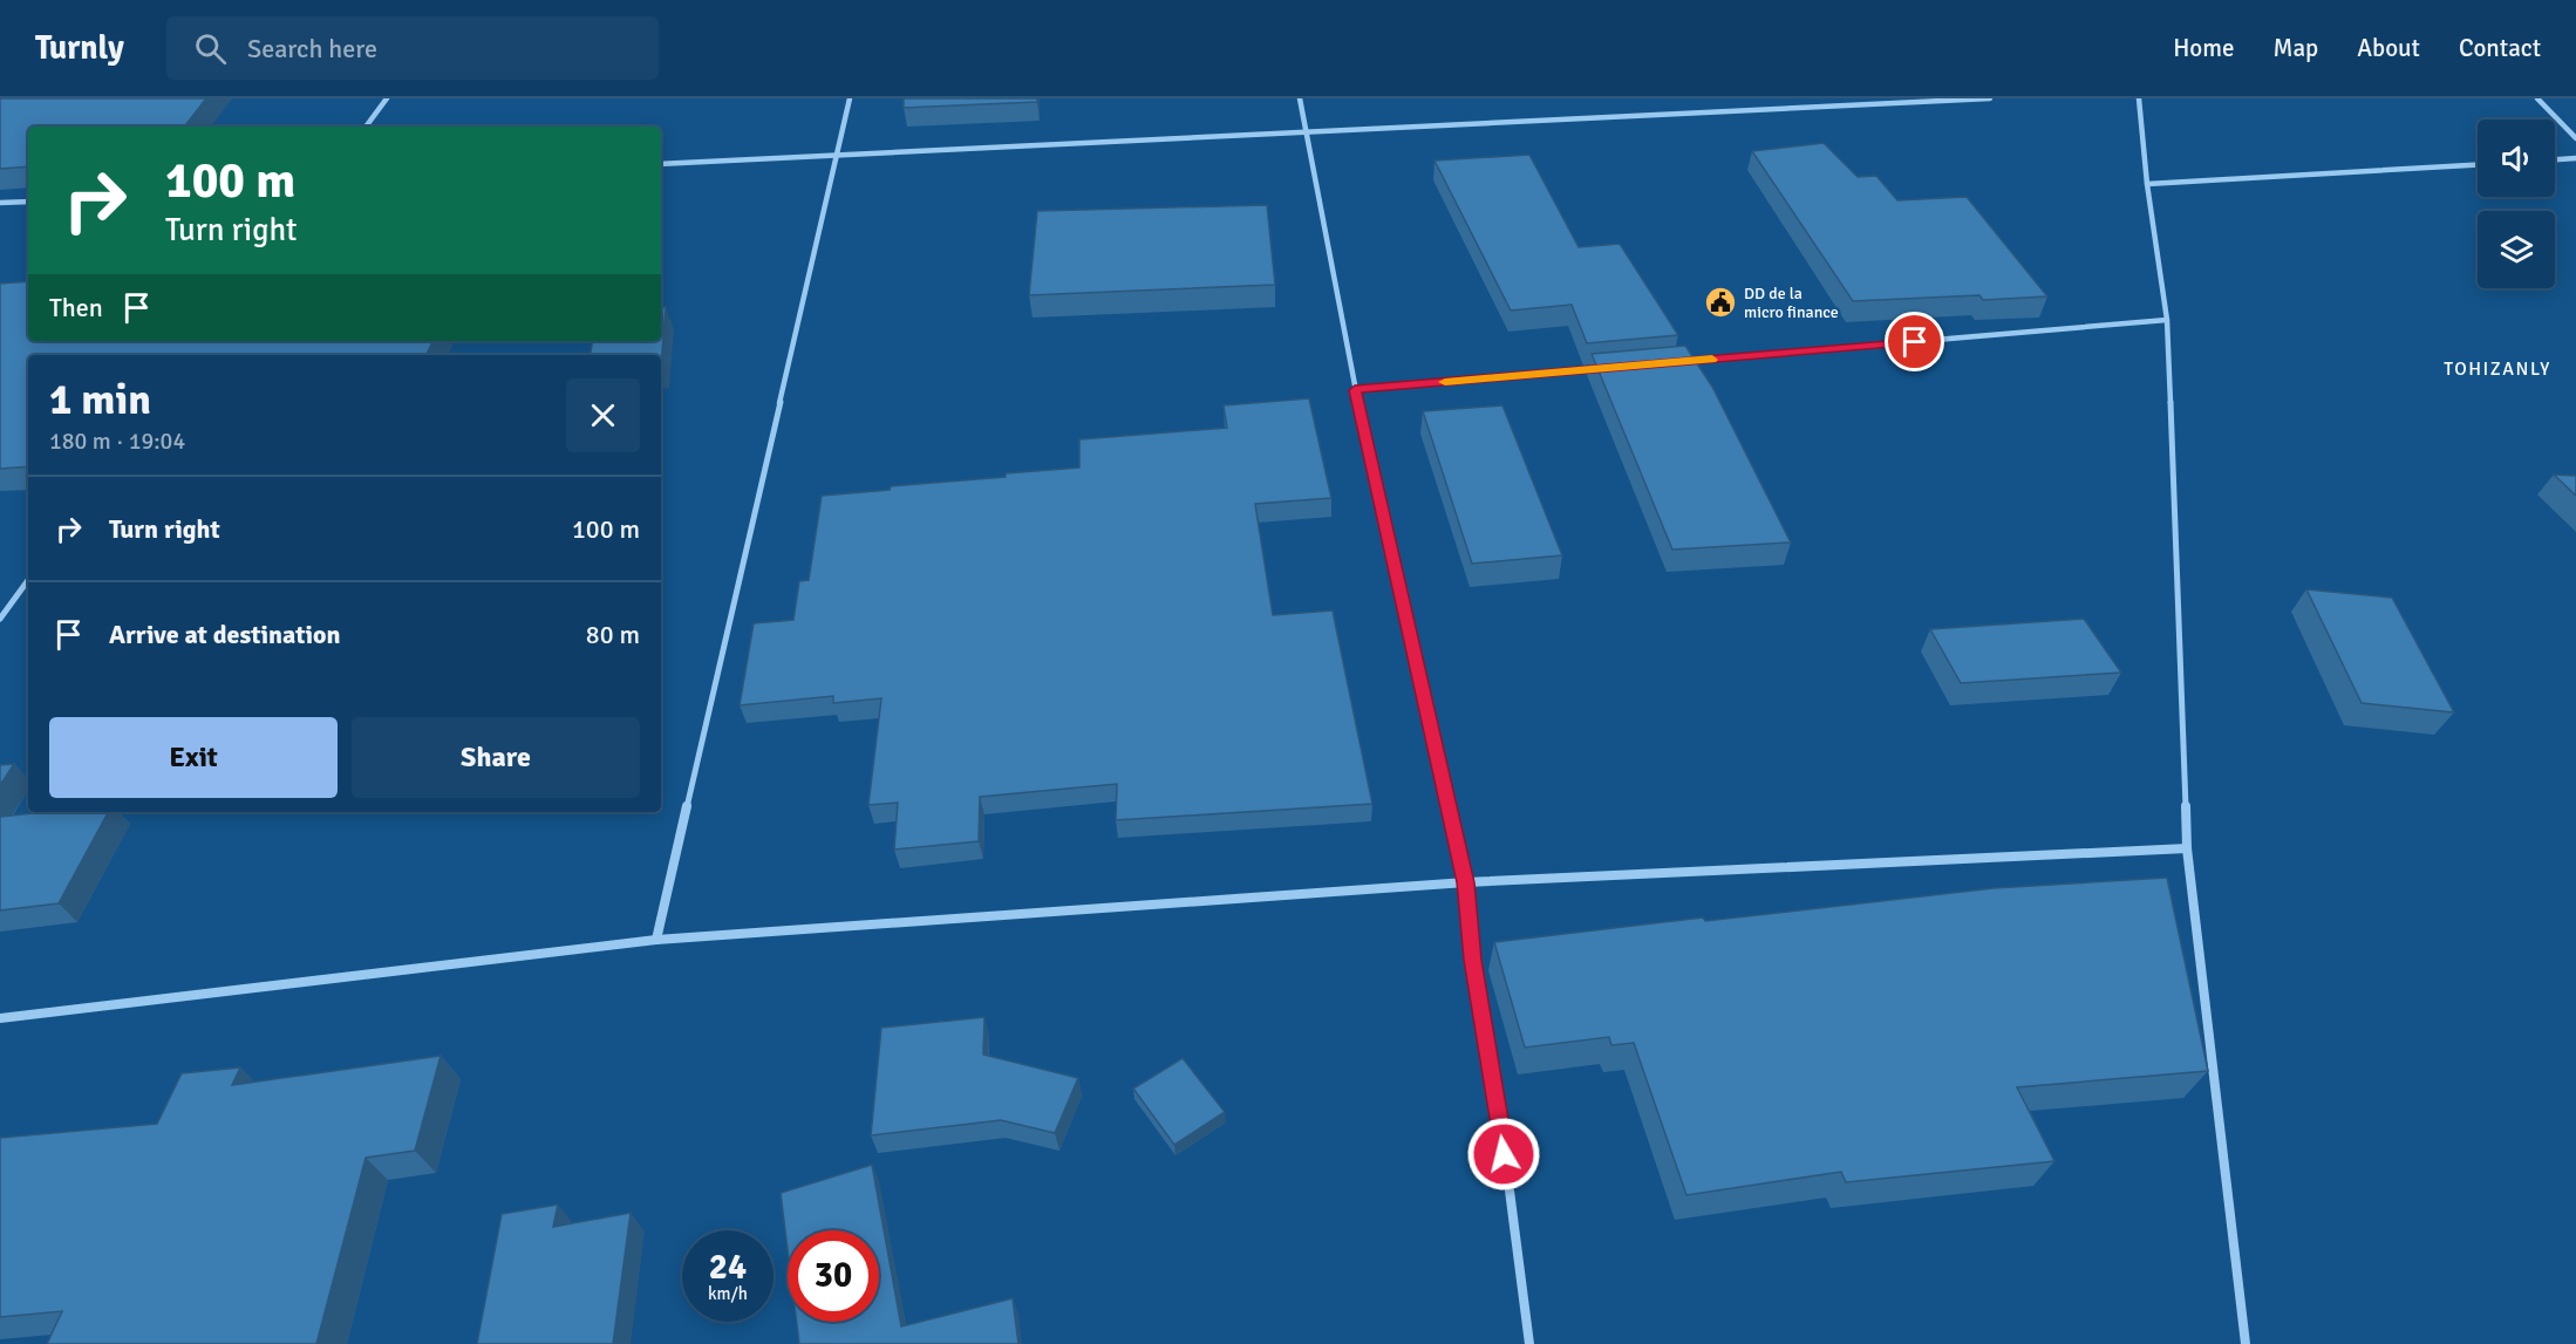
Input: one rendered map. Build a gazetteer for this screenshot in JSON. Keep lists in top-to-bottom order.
{
  "districts": ["TOHIZANLY"],
  "places": {
    "public building": ["DD de la micro finance"]
  },
  "page": {
    "header": "Turnly",
    "search": "Search here",
    "nav": [
      "Home",
      "Map",
      "About",
      "Contact"
    ],
    "turn": ["100 m", "Turn right"],
    "then": "Then",
    "heading": ["1 min", "180 m · 19:04"],
    "list": [
      {
        "name": "Turn right",
        "value": "100 m"
      },
      {
        "name": "Arrive at destination",
        "value": "80 m"
      }
    ],
    "buttons": ["Exit", "Share"],
    "speed": "24 km/h",
    "limit": "30"
  }
}
